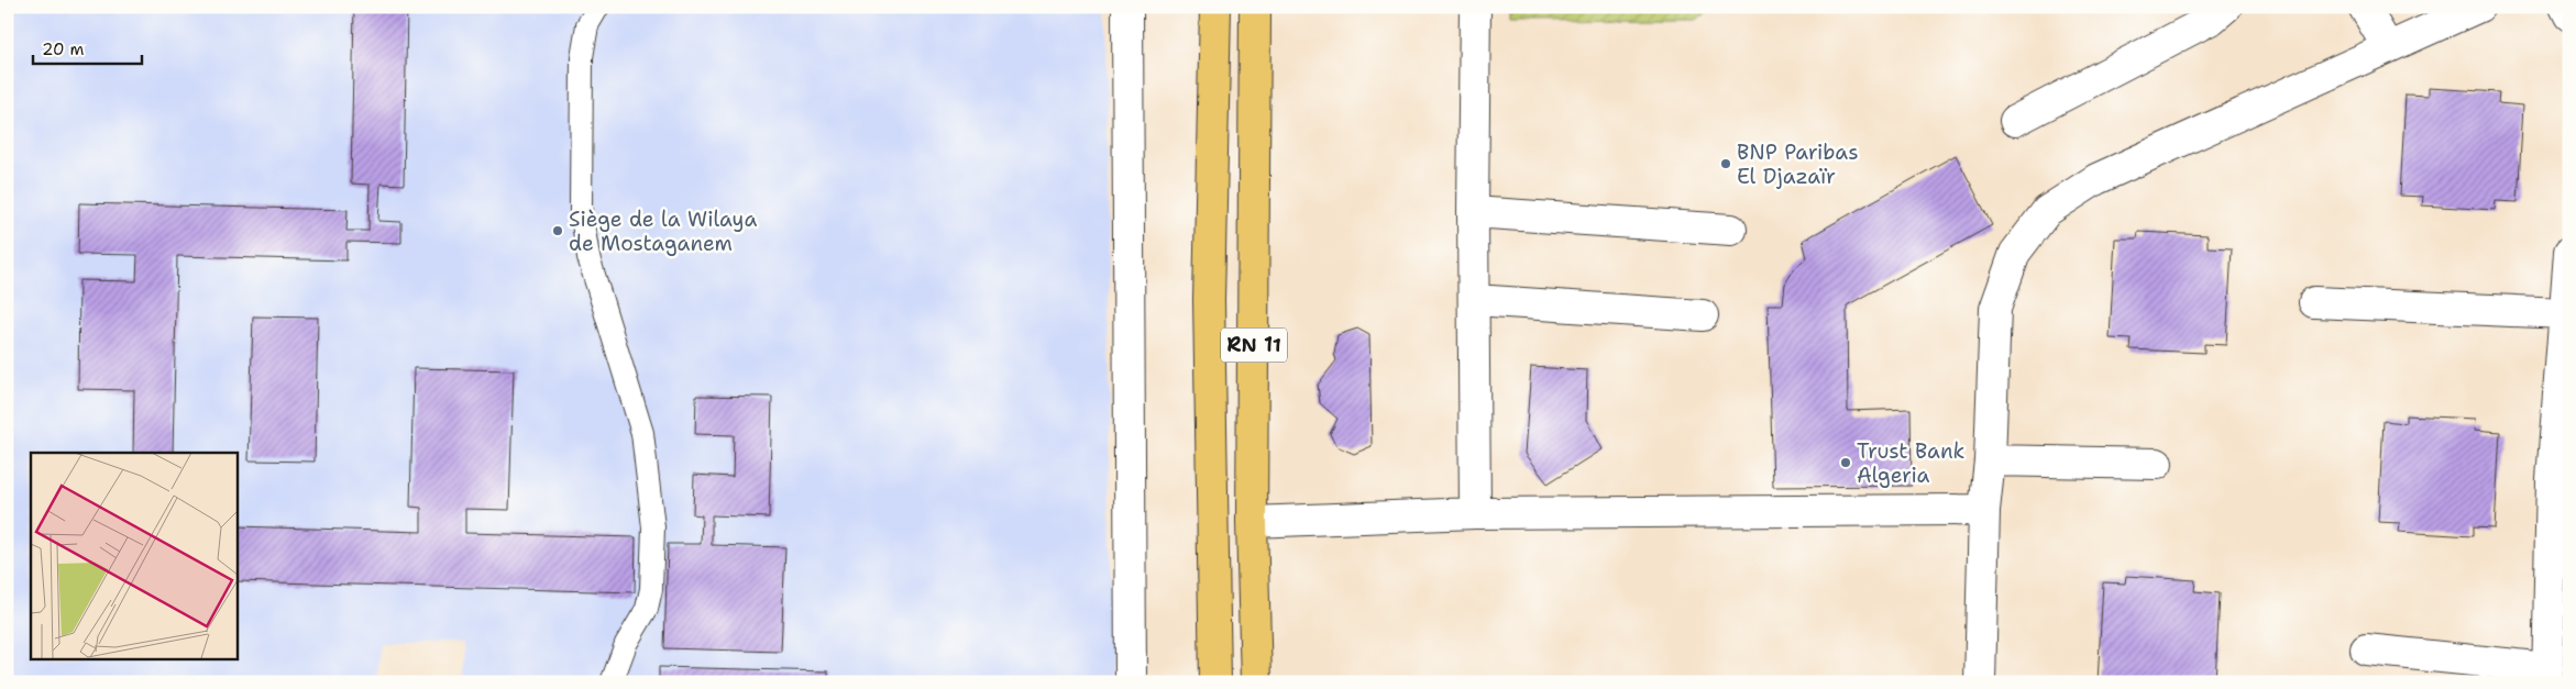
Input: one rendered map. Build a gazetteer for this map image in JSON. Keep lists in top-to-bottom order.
{
  "streets": {
    "highway": ["RN 11"]
  },
  "places": ["BNP Paribas El Djazaïr", "Siège de la Wilaya de Mostaganem", "Trust Bank Algeria"],
  "scale_bar": "20 m"
}
